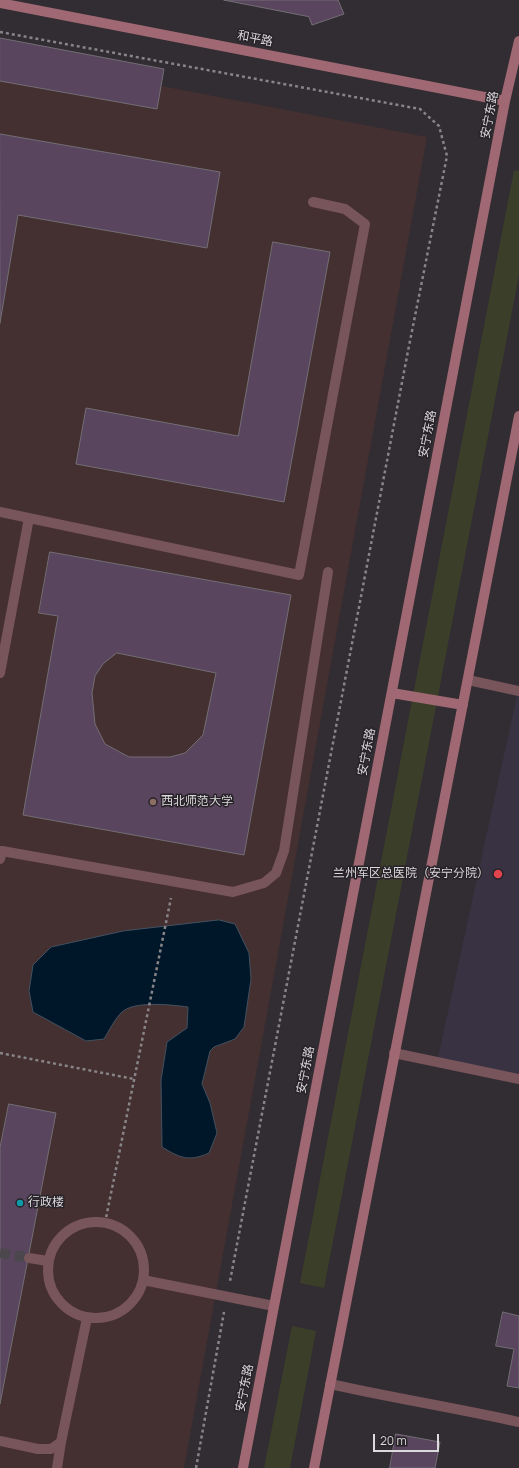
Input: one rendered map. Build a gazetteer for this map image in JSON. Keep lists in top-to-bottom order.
{
  "streets": {
    "main road": ["和平路", "安宁东路"]
  },
  "crossings": [
    ["和平路", "安宁东路"]
  ],
  "places": ["西北师范大学", "兰州军区总医院（安宁分院）", "行政楼"],
  "scale_bar": "20 m"
}
